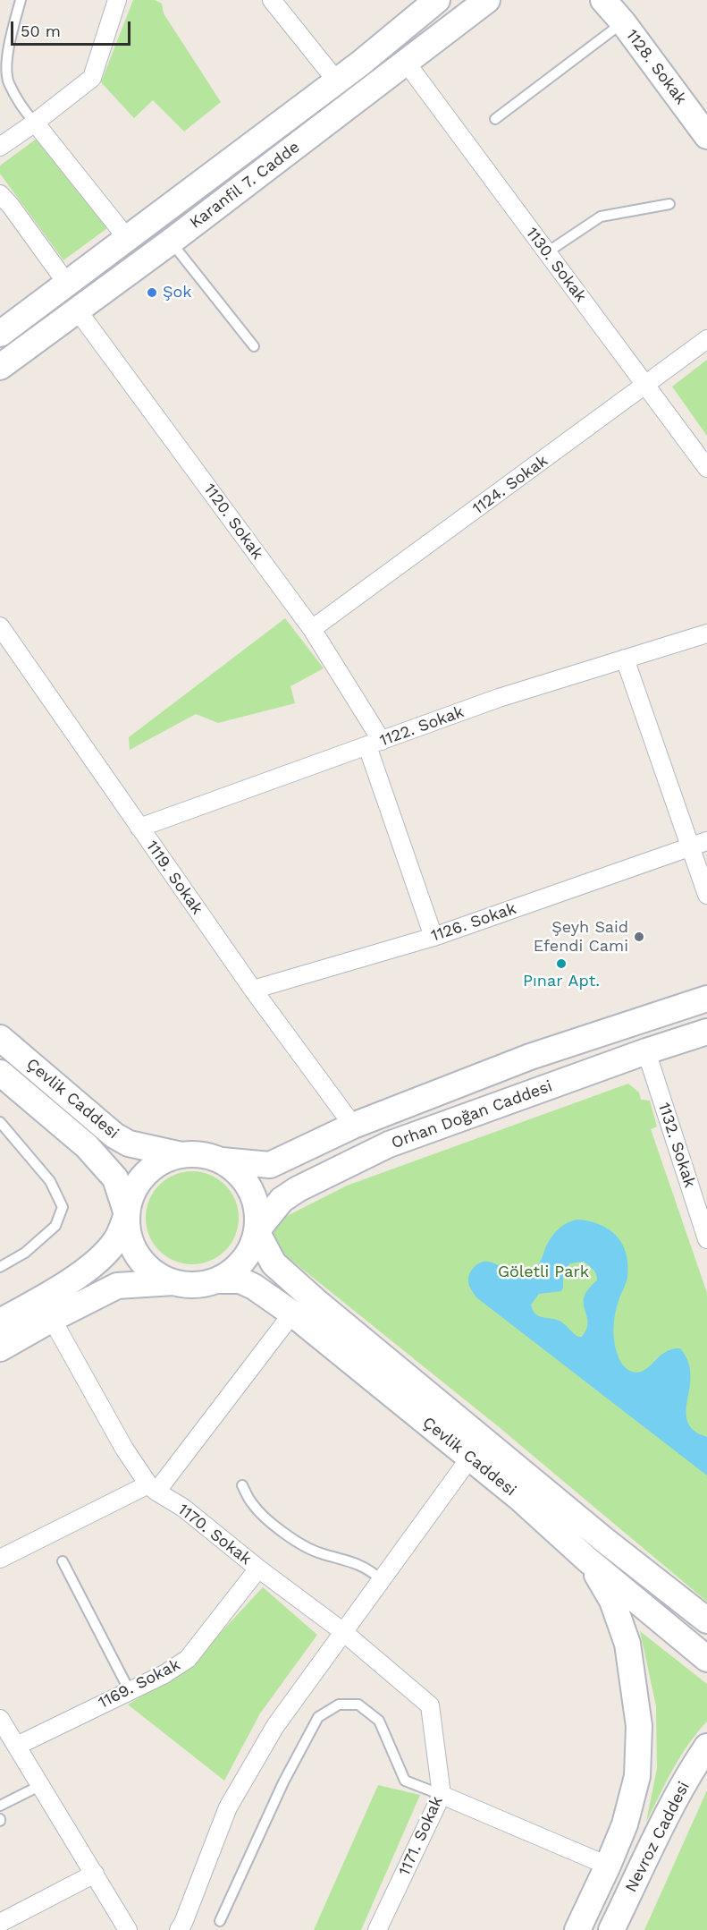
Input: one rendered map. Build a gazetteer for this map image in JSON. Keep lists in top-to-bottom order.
{
  "streets": {
    "main road": [
      "1128. Sokak",
      "Karanfil 7. Cadde",
      "Çevlik Caddesi",
      "Orhan Doğan Caddesi",
      "Nevroz Caddesi"
    ],
    "street": [
      "1130. Sokak",
      "1124. Sokak",
      "1120. Sokak",
      "1122. Sokak",
      "1119. Sokak",
      "1126. Sokak",
      "1132. Sokak",
      "1170. Sokak",
      "1169. Sokak",
      "1171. Sokak"
    ]
  },
  "crossings": [
    ["Karanfil 7. Cadde", "1130. Sokak"],
    ["Karanfil 7. Cadde", "1120. Sokak"],
    ["1130. Sokak", "1124. Sokak"],
    ["1124. Sokak", "1120. Sokak"],
    ["1120. Sokak", "1122. Sokak"],
    ["1120. Sokak", "1126. Sokak"],
    ["1122. Sokak", "1119. Sokak"],
    ["1119. Sokak", "1126. Sokak"],
    ["Çevlik Caddesi", "Orhan Doğan Caddesi"],
    ["Çevlik Caddesi", "Nevroz Caddesi"],
    ["Orhan Doğan Caddesi", "1132. Sokak"],
    ["1170. Sokak", "1169. Sokak"],
    ["1170. Sokak", "1171. Sokak"]
  ],
  "parks": ["Göletli Park"],
  "places": ["Şok", "Şeyh Said Efendi Cami", "Pınar Apt."],
  "scale_bar": "50 m"
}
